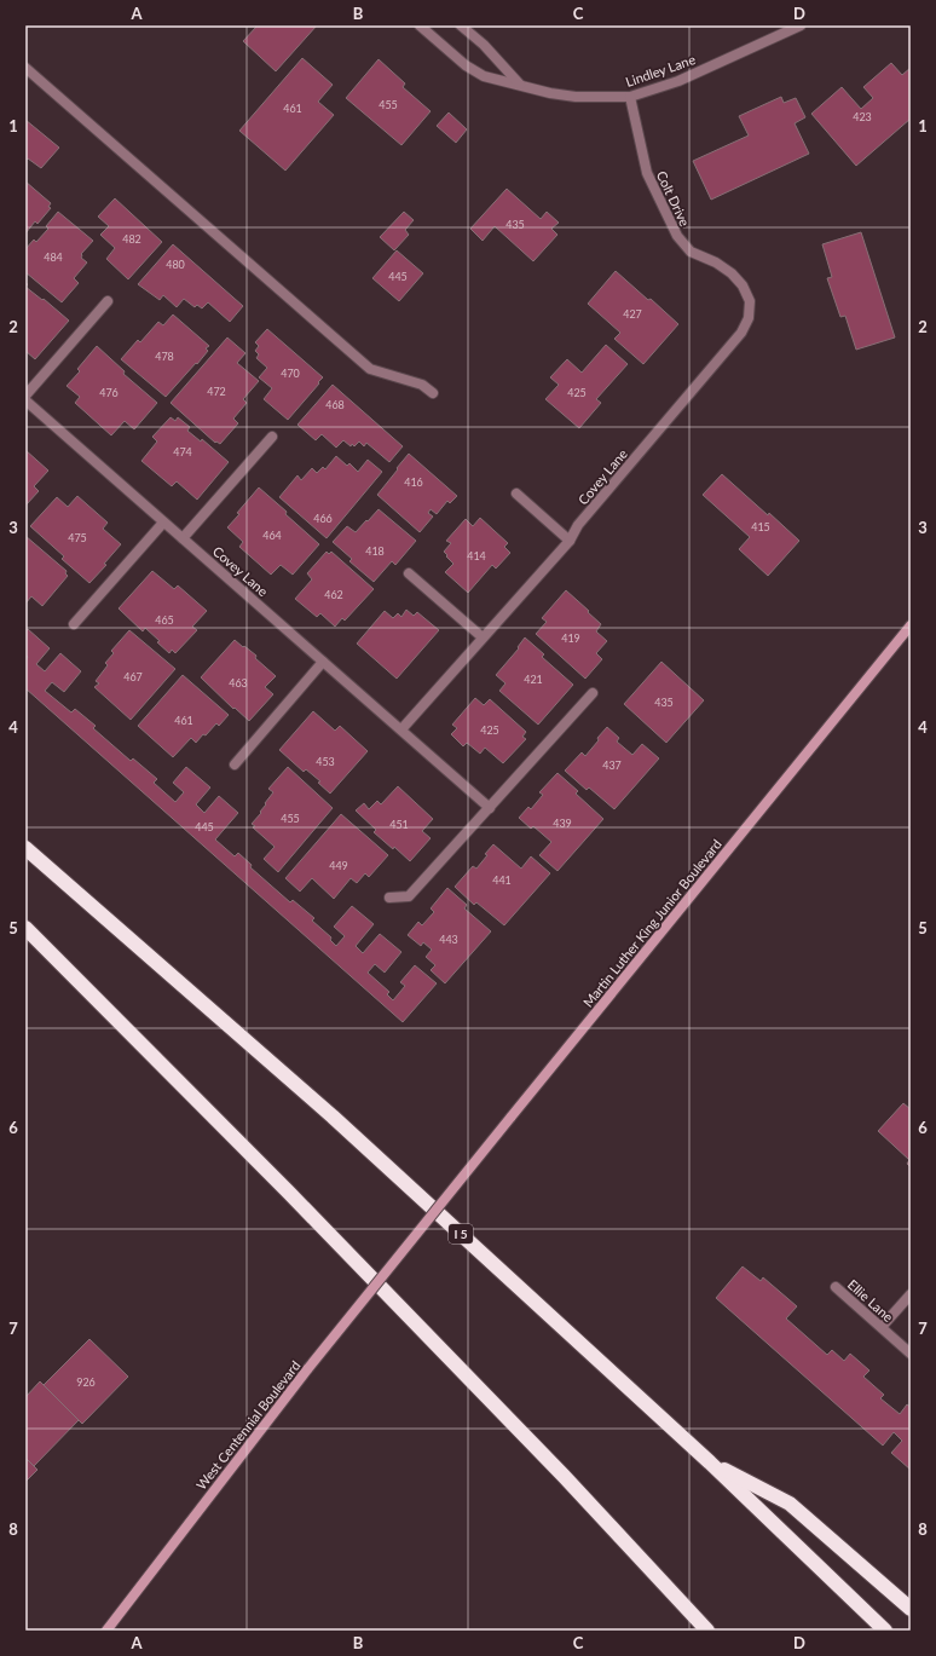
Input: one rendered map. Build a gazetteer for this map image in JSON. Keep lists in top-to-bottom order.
{
  "streets": {
    "highway": ["I 5"],
    "main road": ["Martin Luther King Junior Boulevard", "West Centennial Boulevard"],
    "street": [
      "Lindley Lane",
      "Colt Drive",
      "Covey Lane",
      "Ellie Lane"
    ]
  },
  "crossings": [
    ["Lindley Lane", "Colt Drive"],
    ["Colt Drive", "Covey Lane"],
    ["Martin Luther King Junior Boulevard", "West Centennial Boulevard"]
  ],
  "house_numbers": [
    "455",
    "461",
    "423",
    "435",
    "482",
    "484",
    "480",
    "445",
    "427",
    "478",
    "470",
    "472",
    "476",
    "425",
    "468",
    "474",
    "416",
    "466",
    "415",
    "464",
    "475",
    "418",
    "414",
    "462",
    "465",
    "419",
    "467",
    "421",
    "463",
    "435",
    "461",
    "425",
    "453",
    "437",
    "455",
    "439",
    "451",
    "445",
    "449",
    "441",
    "443",
    "926"
  ],
  "grid": {
    "columns": [
      "A",
      "B",
      "C",
      "D"
    ],
    "rows": [
      "1",
      "2",
      "3",
      "4",
      "5",
      "6",
      "7",
      "8"
    ]
  }
}
